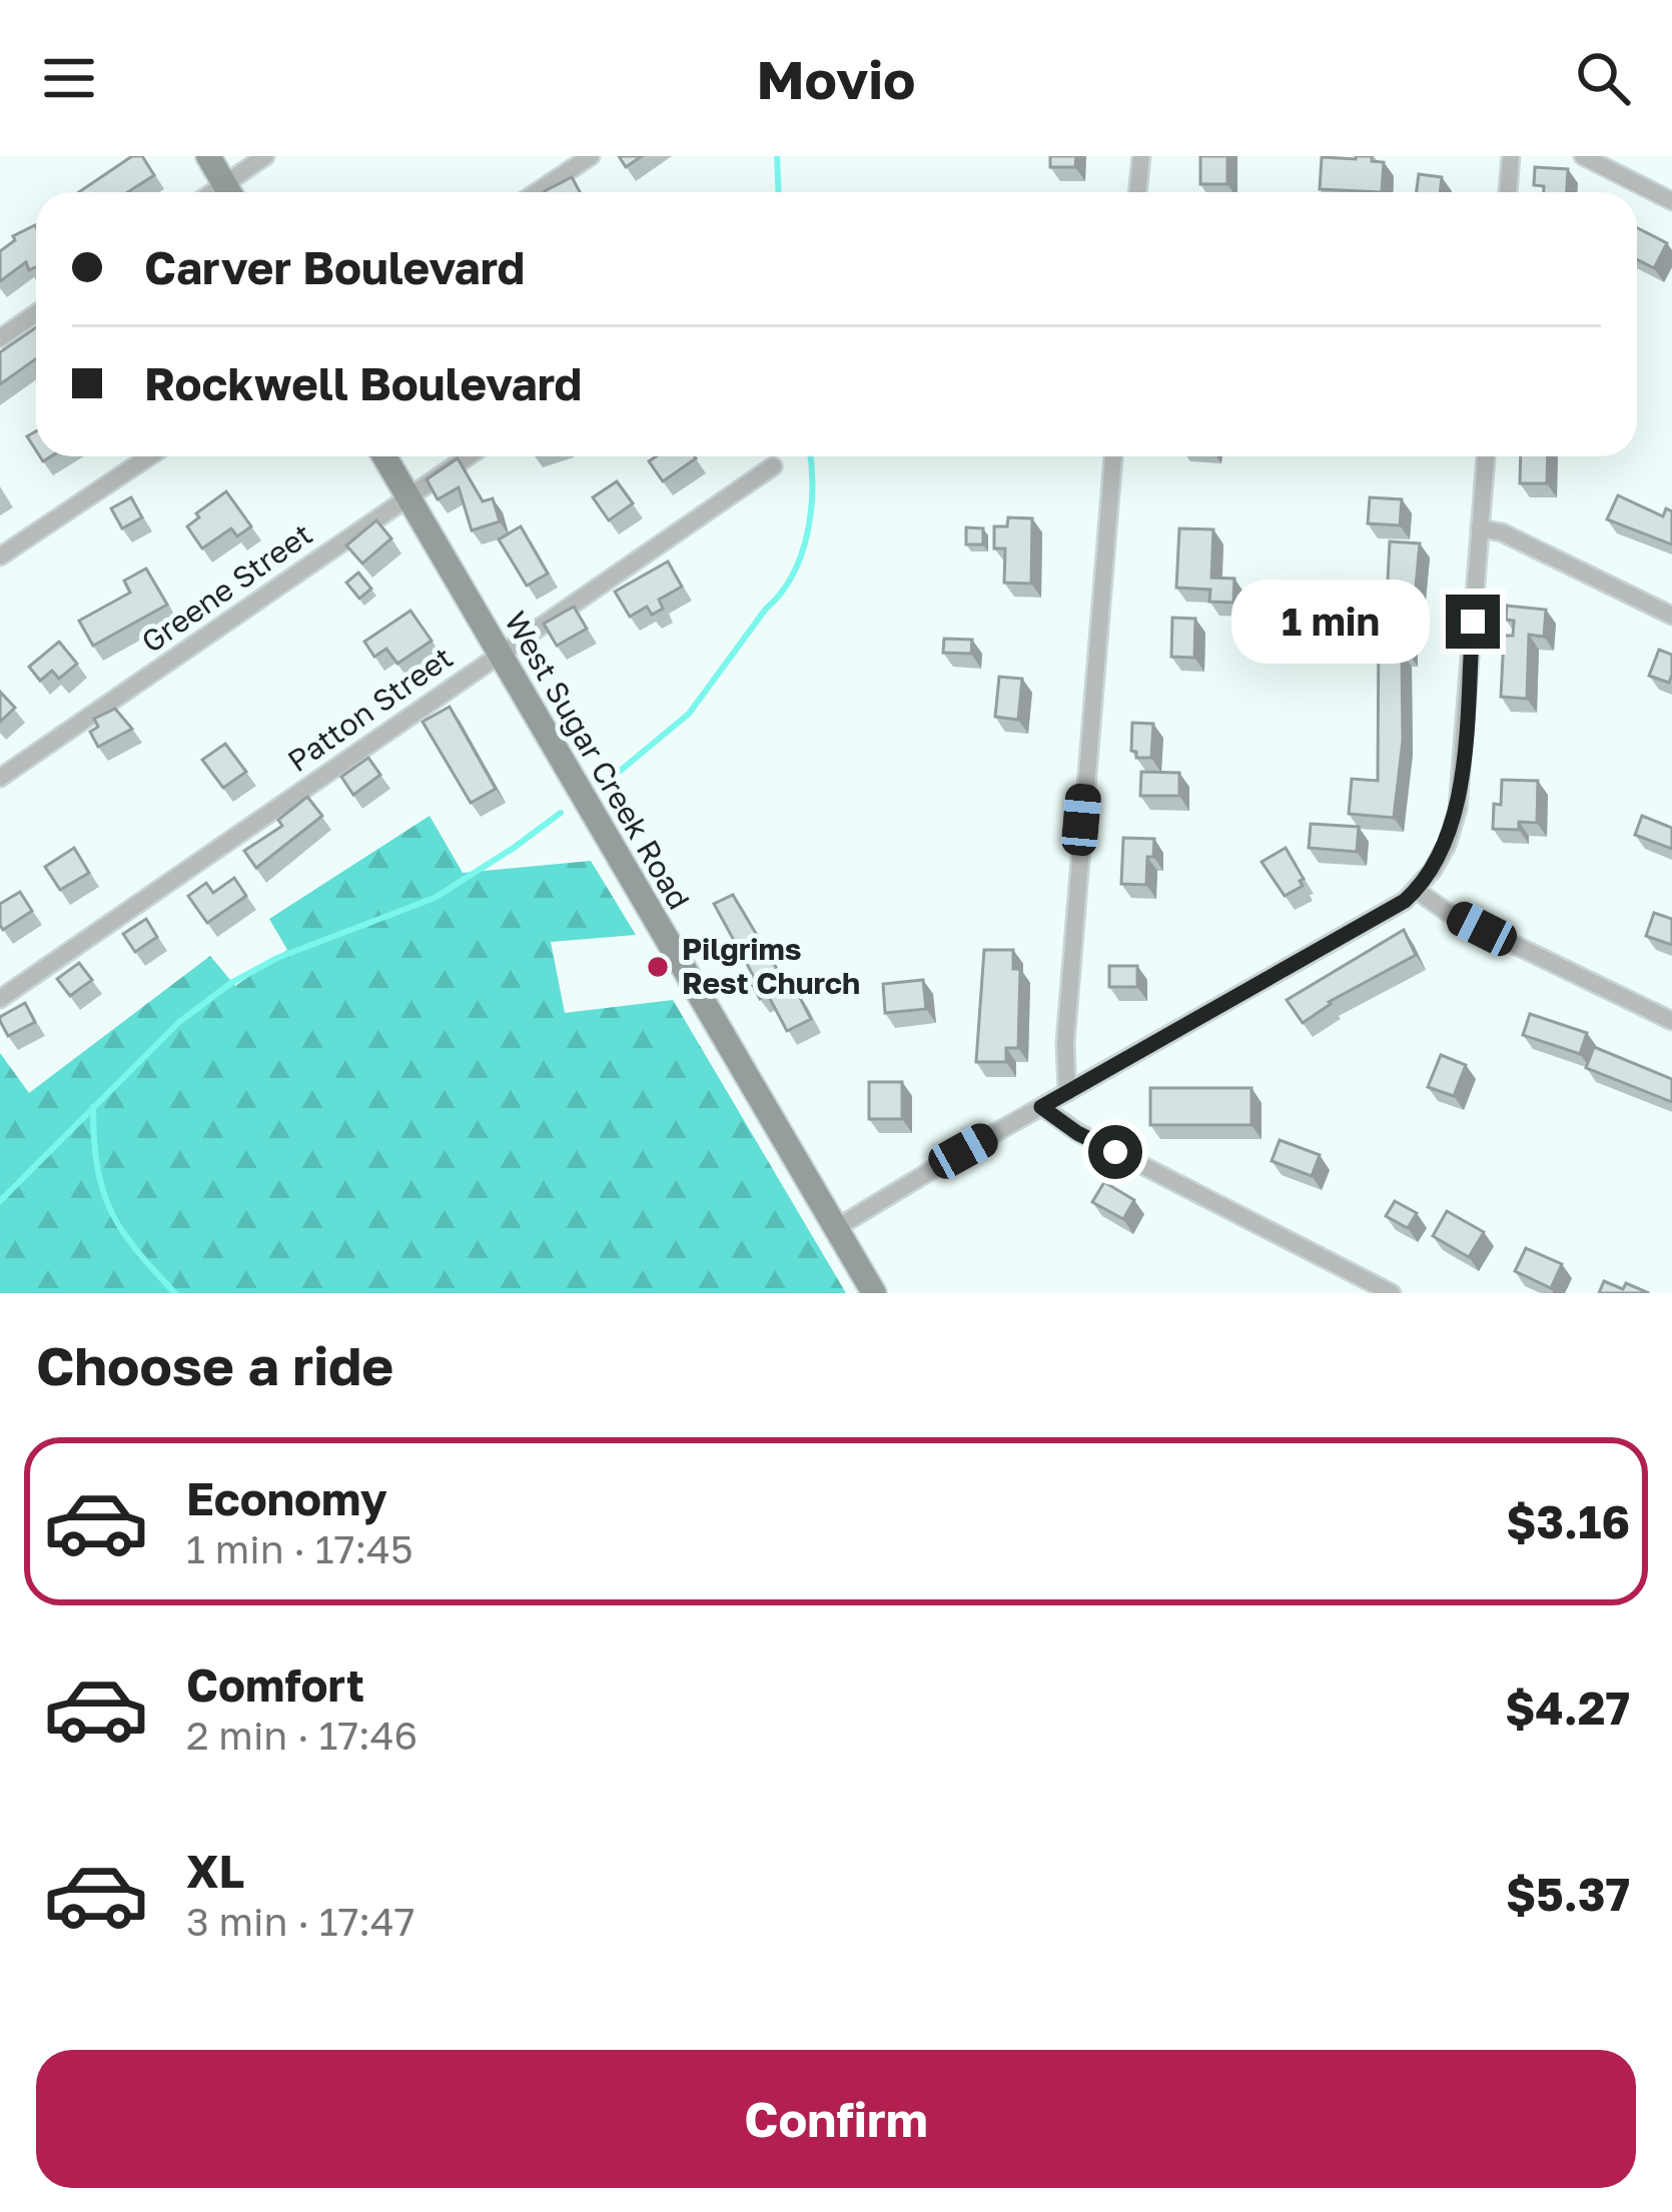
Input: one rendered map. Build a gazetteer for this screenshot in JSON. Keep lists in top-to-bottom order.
{
  "streets": {
    "main road": ["West Sugar Creek Road"],
    "street": ["Greene Street", "Patton Street"]
  },
  "crossings": [
    ["Greene Street", "West Sugar Creek Road"],
    ["Patton Street", "West Sugar Creek Road"]
  ],
  "places": ["Pilgrims Rest Church"],
  "page": {
    "header": "Movio",
    "banner": ["Carver Boulevard", "Rockwell Boulevard"],
    "bubble": "1 min",
    "heading": "Choose a ride",
    "list": [
      {
        "name": "Economy",
        "note": "1 min · 17:45",
        "value": "$3.16"
      },
      {
        "name": "Comfort",
        "note": "2 min · 17:46",
        "value": "$4.27"
      },
      {
        "name": "XL",
        "note": "3 min · 17:47",
        "value": "$5.37"
      }
    ],
    "buttons": "Confirm"
  }
}
